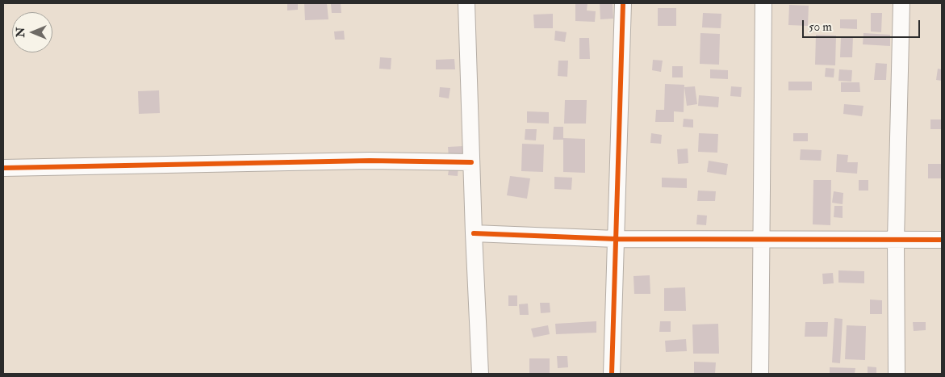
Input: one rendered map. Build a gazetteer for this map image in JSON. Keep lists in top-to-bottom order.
{
  "scale_bar": "50 m",
  "north": "left"
}
